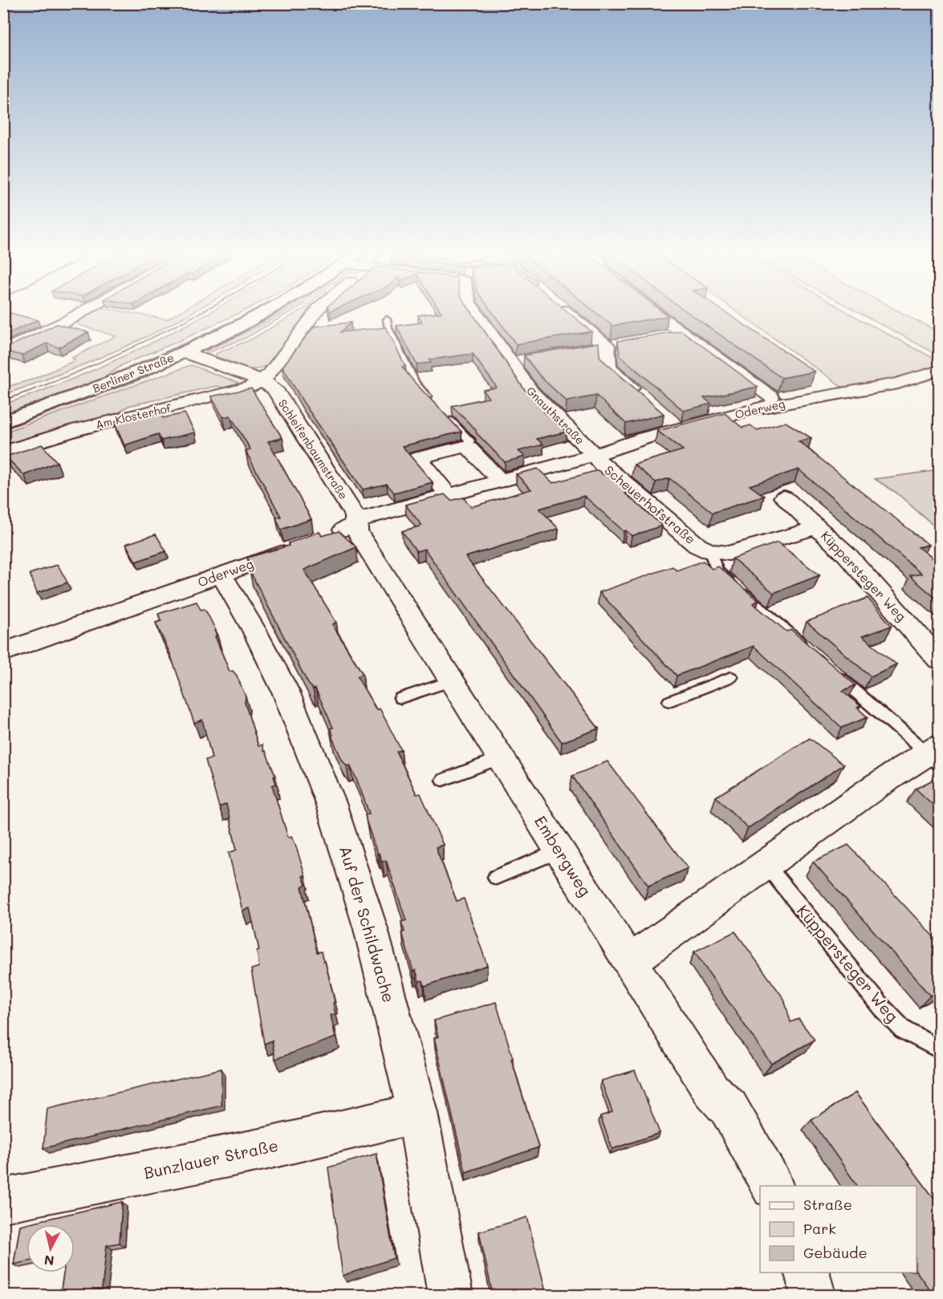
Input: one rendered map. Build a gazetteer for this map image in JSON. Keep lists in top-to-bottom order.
{
  "streets": {
    "main road": ["Berliner Straße"],
    "street": [
      "Oderweg",
      "Gnauthstraße",
      "Am Klosterhof",
      "Schleifenbaumstraße",
      "Scheuerhofstraße",
      "Küppersteger Weg",
      "Embergweg",
      "Auf der Schildwache",
      "Bunzlauer Straße"
    ]
  },
  "crossings": [
    ["Berliner Straße", "Schleifenbaumstraße"],
    ["Oderweg", "Gnauthstraße"],
    ["Oderweg", "Schleifenbaumstraße"],
    ["Oderweg", "Scheuerhofstraße"],
    ["Oderweg", "Embergweg"],
    ["Oderweg", "Auf der Schildwache"],
    ["Gnauthstraße", "Scheuerhofstraße"],
    ["Am Klosterhof", "Schleifenbaumstraße"],
    ["Schleifenbaumstraße", "Embergweg"],
    ["Scheuerhofstraße", "Küppersteger Weg"],
    ["Auf der Schildwache", "Bunzlauer Straße"]
  ],
  "legend": ["Straße", "Park", "Gebäude"],
  "north": "bottom"
}
